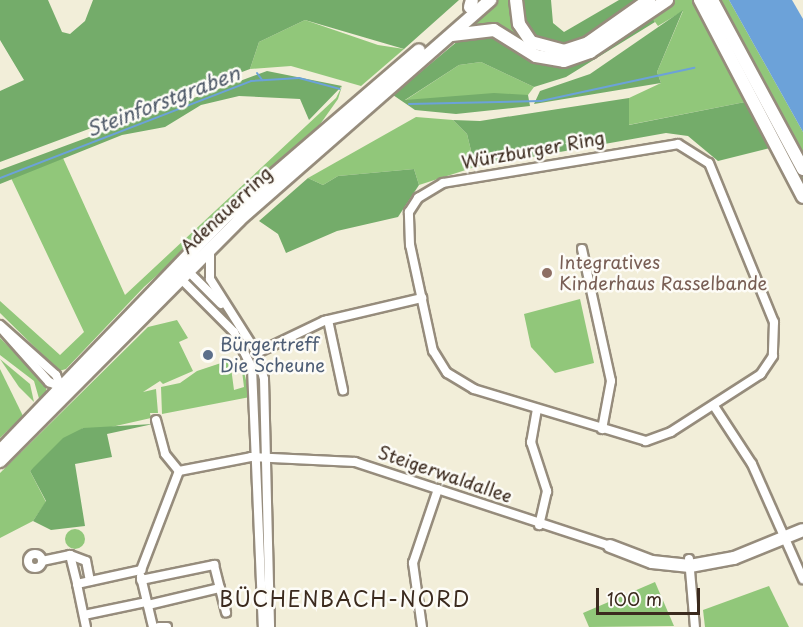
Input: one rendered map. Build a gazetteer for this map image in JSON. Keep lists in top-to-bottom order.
{
  "streets": {
    "main road": ["Adenauerring", "Steigerwaldallee"],
    "street": ["Würzburger Ring"]
  },
  "districts": ["BÜCHENBACH-NORD"],
  "water": ["Steinforstgraben"],
  "places": ["Integratives Kinderhaus Rasselbande", "Bürgertreff Die Scheune"],
  "scale_bar": "100 m"
}
